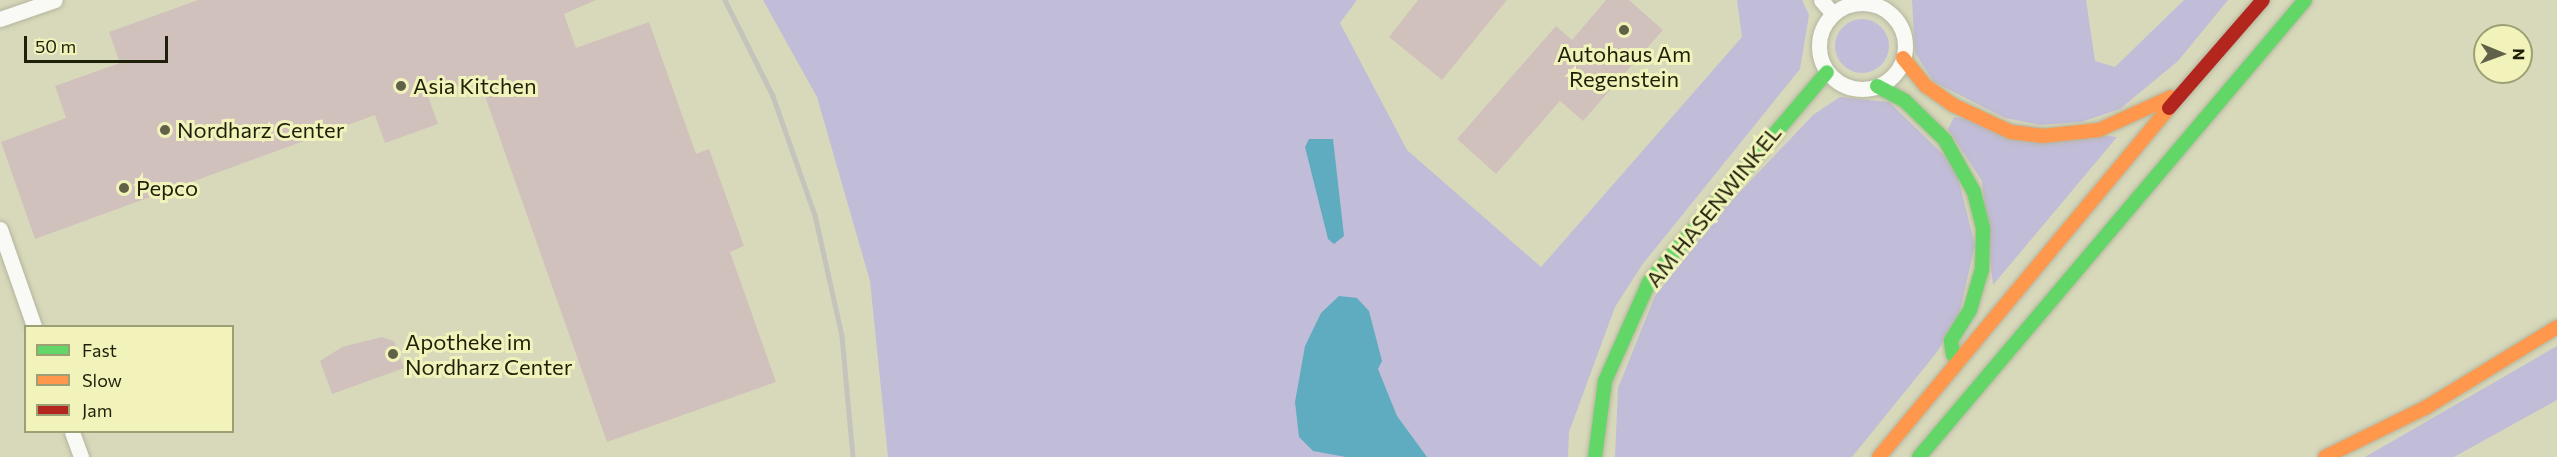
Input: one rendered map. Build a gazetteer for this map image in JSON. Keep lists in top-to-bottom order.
{
  "streets": {
    "main road": ["AM HASENWINKEL"]
  },
  "places": [
    "Autohaus Am Regenstein",
    "Asia Kitchen",
    "Nordharz Center",
    "Pepco",
    "Apotheke im Nordharz Center"
  ],
  "legend": ["Fast", "Slow", "Jam"],
  "scale_bar": "50 m",
  "north": "right"
}
